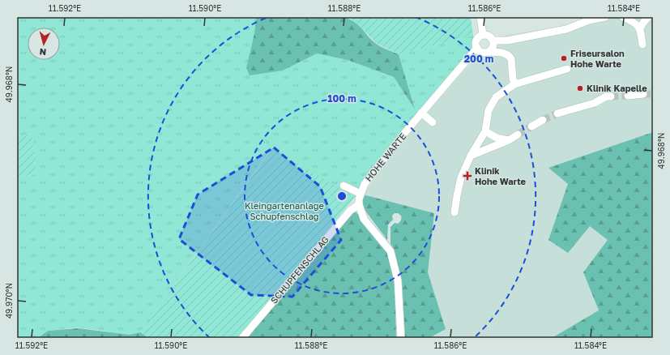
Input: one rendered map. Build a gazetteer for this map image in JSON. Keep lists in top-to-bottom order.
{
  "streets": {
    "street": ["HOHE WARTE", "SCHUPFENSCHLAG"]
  },
  "crossings": [
    ["HOHE WARTE", "SCHUPFENSCHLAG"]
  ],
  "parks": ["Kleingartenanlage Schupfenschlag"],
  "places": {
    "other": ["Friseursalon Hohe Warte", "Klinik Kapelle"],
    "health": ["Klinik Hohe Warte"]
  },
  "north": "bottom",
  "coordinates": [
    "11.592°E",
    "11.590°E",
    "11.588°E",
    "11.586°E",
    "11.584°E",
    "49.968°N",
    "49.970°N"
  ],
  "rings": ["200 m", "100 m"]
}
